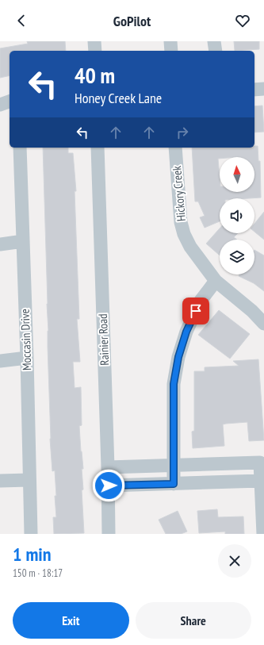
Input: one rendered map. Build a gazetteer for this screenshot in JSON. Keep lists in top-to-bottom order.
{
  "streets": {
    "street": ["Hickory Creek", "Moccasin Drive", "Rainier Road"]
  },
  "north": "top",
  "page": {
    "header": "GoPilot",
    "turn": ["40 m", "Honey Creek Lane"],
    "heading": ["1 min", "150 m · 18:17"],
    "buttons": ["Exit", "Share"]
  }
}
